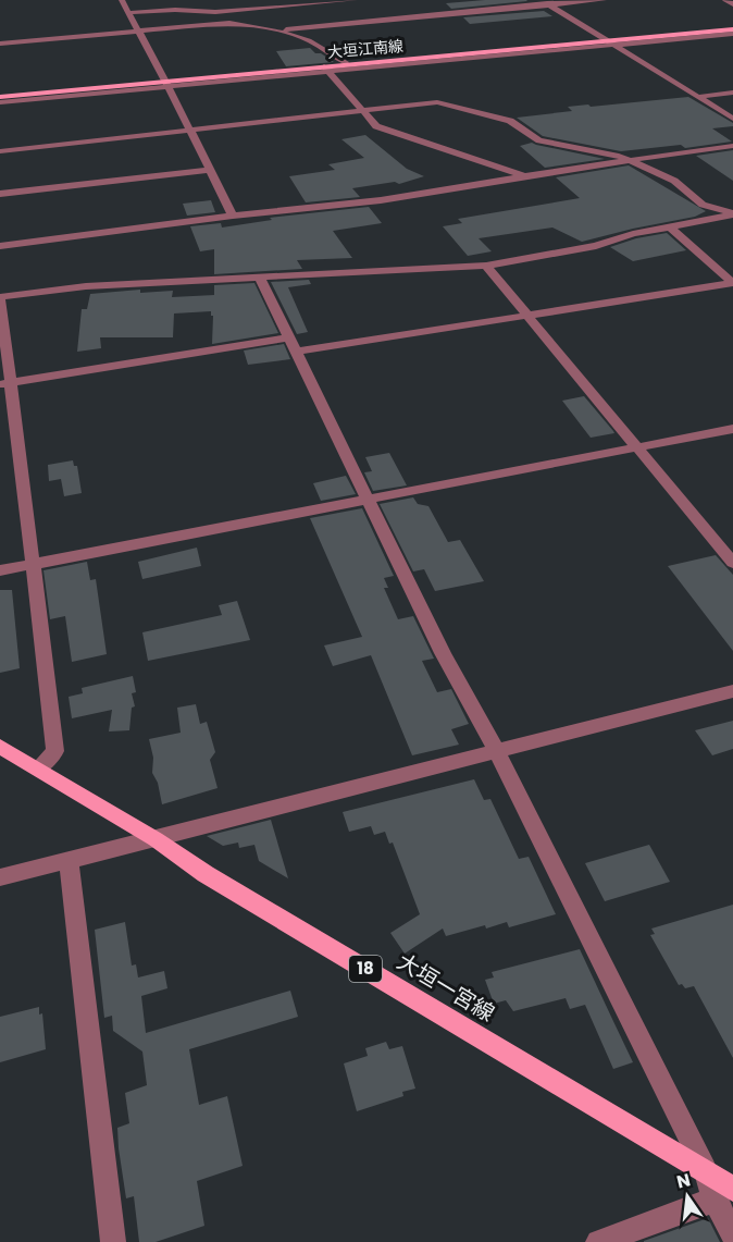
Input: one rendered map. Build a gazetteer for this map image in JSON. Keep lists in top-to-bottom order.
{
  "streets": {
    "main road": ["大垣江南線", "18", "大垣一宮線"]
  },
  "north": "top"
}
